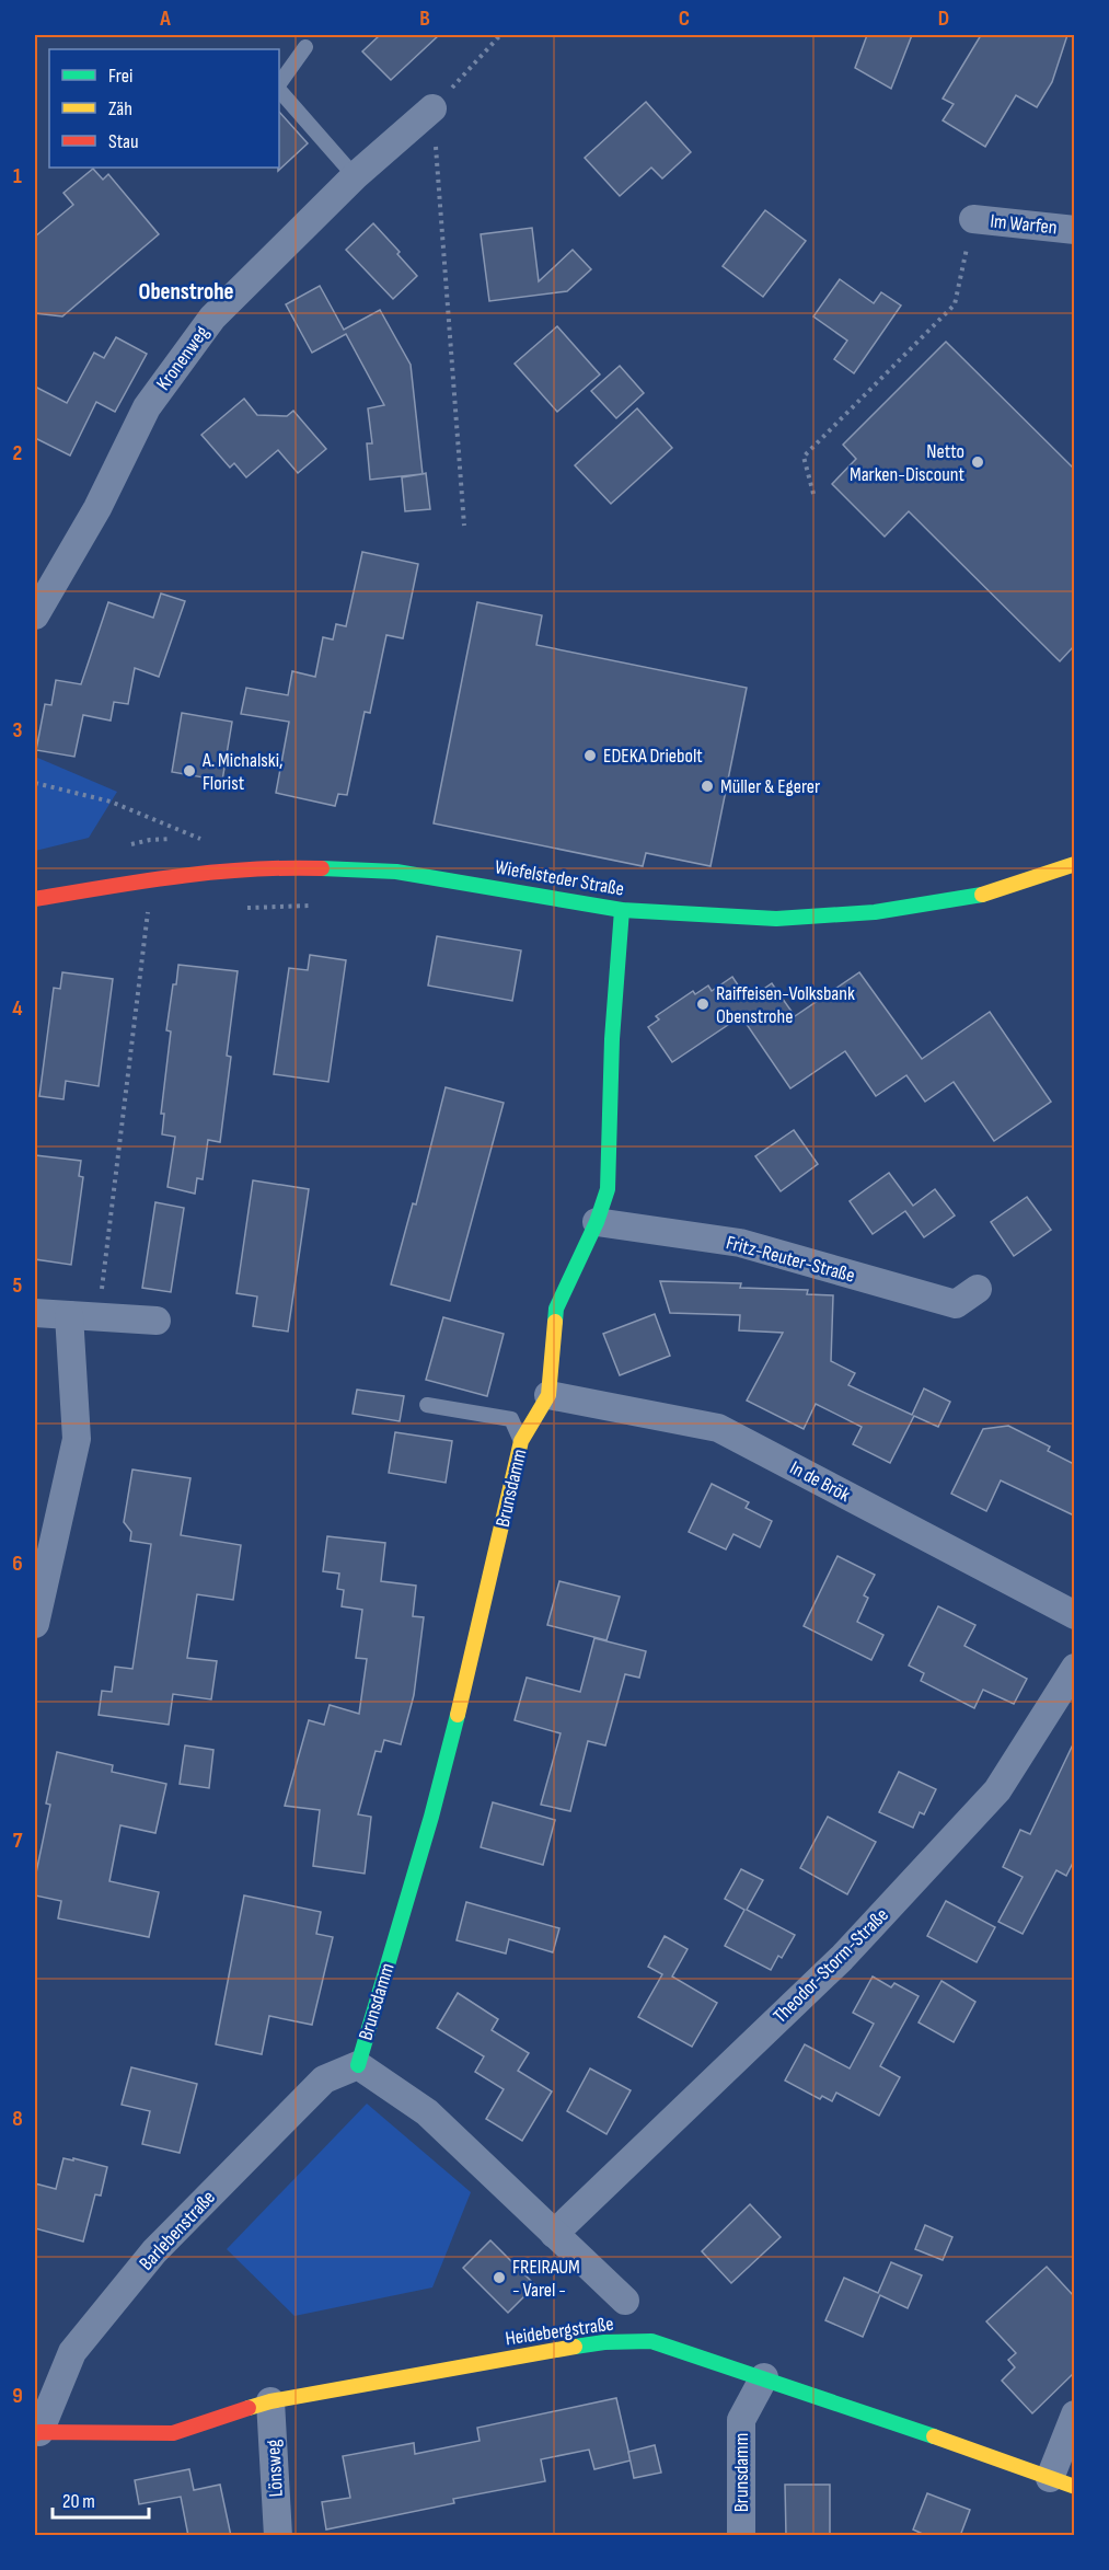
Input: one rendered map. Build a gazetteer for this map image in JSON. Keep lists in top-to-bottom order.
{
  "streets": {
    "street": [
      "Im Warfen",
      "Kronenweg",
      "Wiefelsteder Straße",
      "Fritz-Reuter-Straße",
      "In de Brök",
      "Brunsdamm",
      "Theodor-Storm-Straße",
      "Barlebenstraße",
      "Heidebergstraße",
      "Lönsweg"
    ]
  },
  "crossings": [
    ["Wiefelsteder Straße", "Brunsdamm"],
    ["Fritz-Reuter-Straße", "Brunsdamm"],
    ["In de Brök", "Brunsdamm"],
    ["Brunsdamm", "Barlebenstraße"],
    ["Brunsdamm", "Heidebergstraße"],
    ["Barlebenstraße", "Heidebergstraße"],
    ["Heidebergstraße", "Lönsweg"]
  ],
  "districts": ["Obenstrohe"],
  "places": [
    "Netto Marken-Discount",
    "EDEKA Driebolt",
    "A. Michalski, Florist",
    "Müller & Egerer",
    "Raiffeisen-Volksbank Obenstrohe",
    "FREIRAUM - Varel -"
  ],
  "legend": ["Frei", "Zäh", "Stau"],
  "scale_bar": "20 m",
  "grid": {
    "columns": [
      "A",
      "B",
      "C",
      "D"
    ],
    "rows": [
      "1",
      "2",
      "3",
      "4",
      "5",
      "6",
      "7",
      "8",
      "9"
    ]
  }
}
